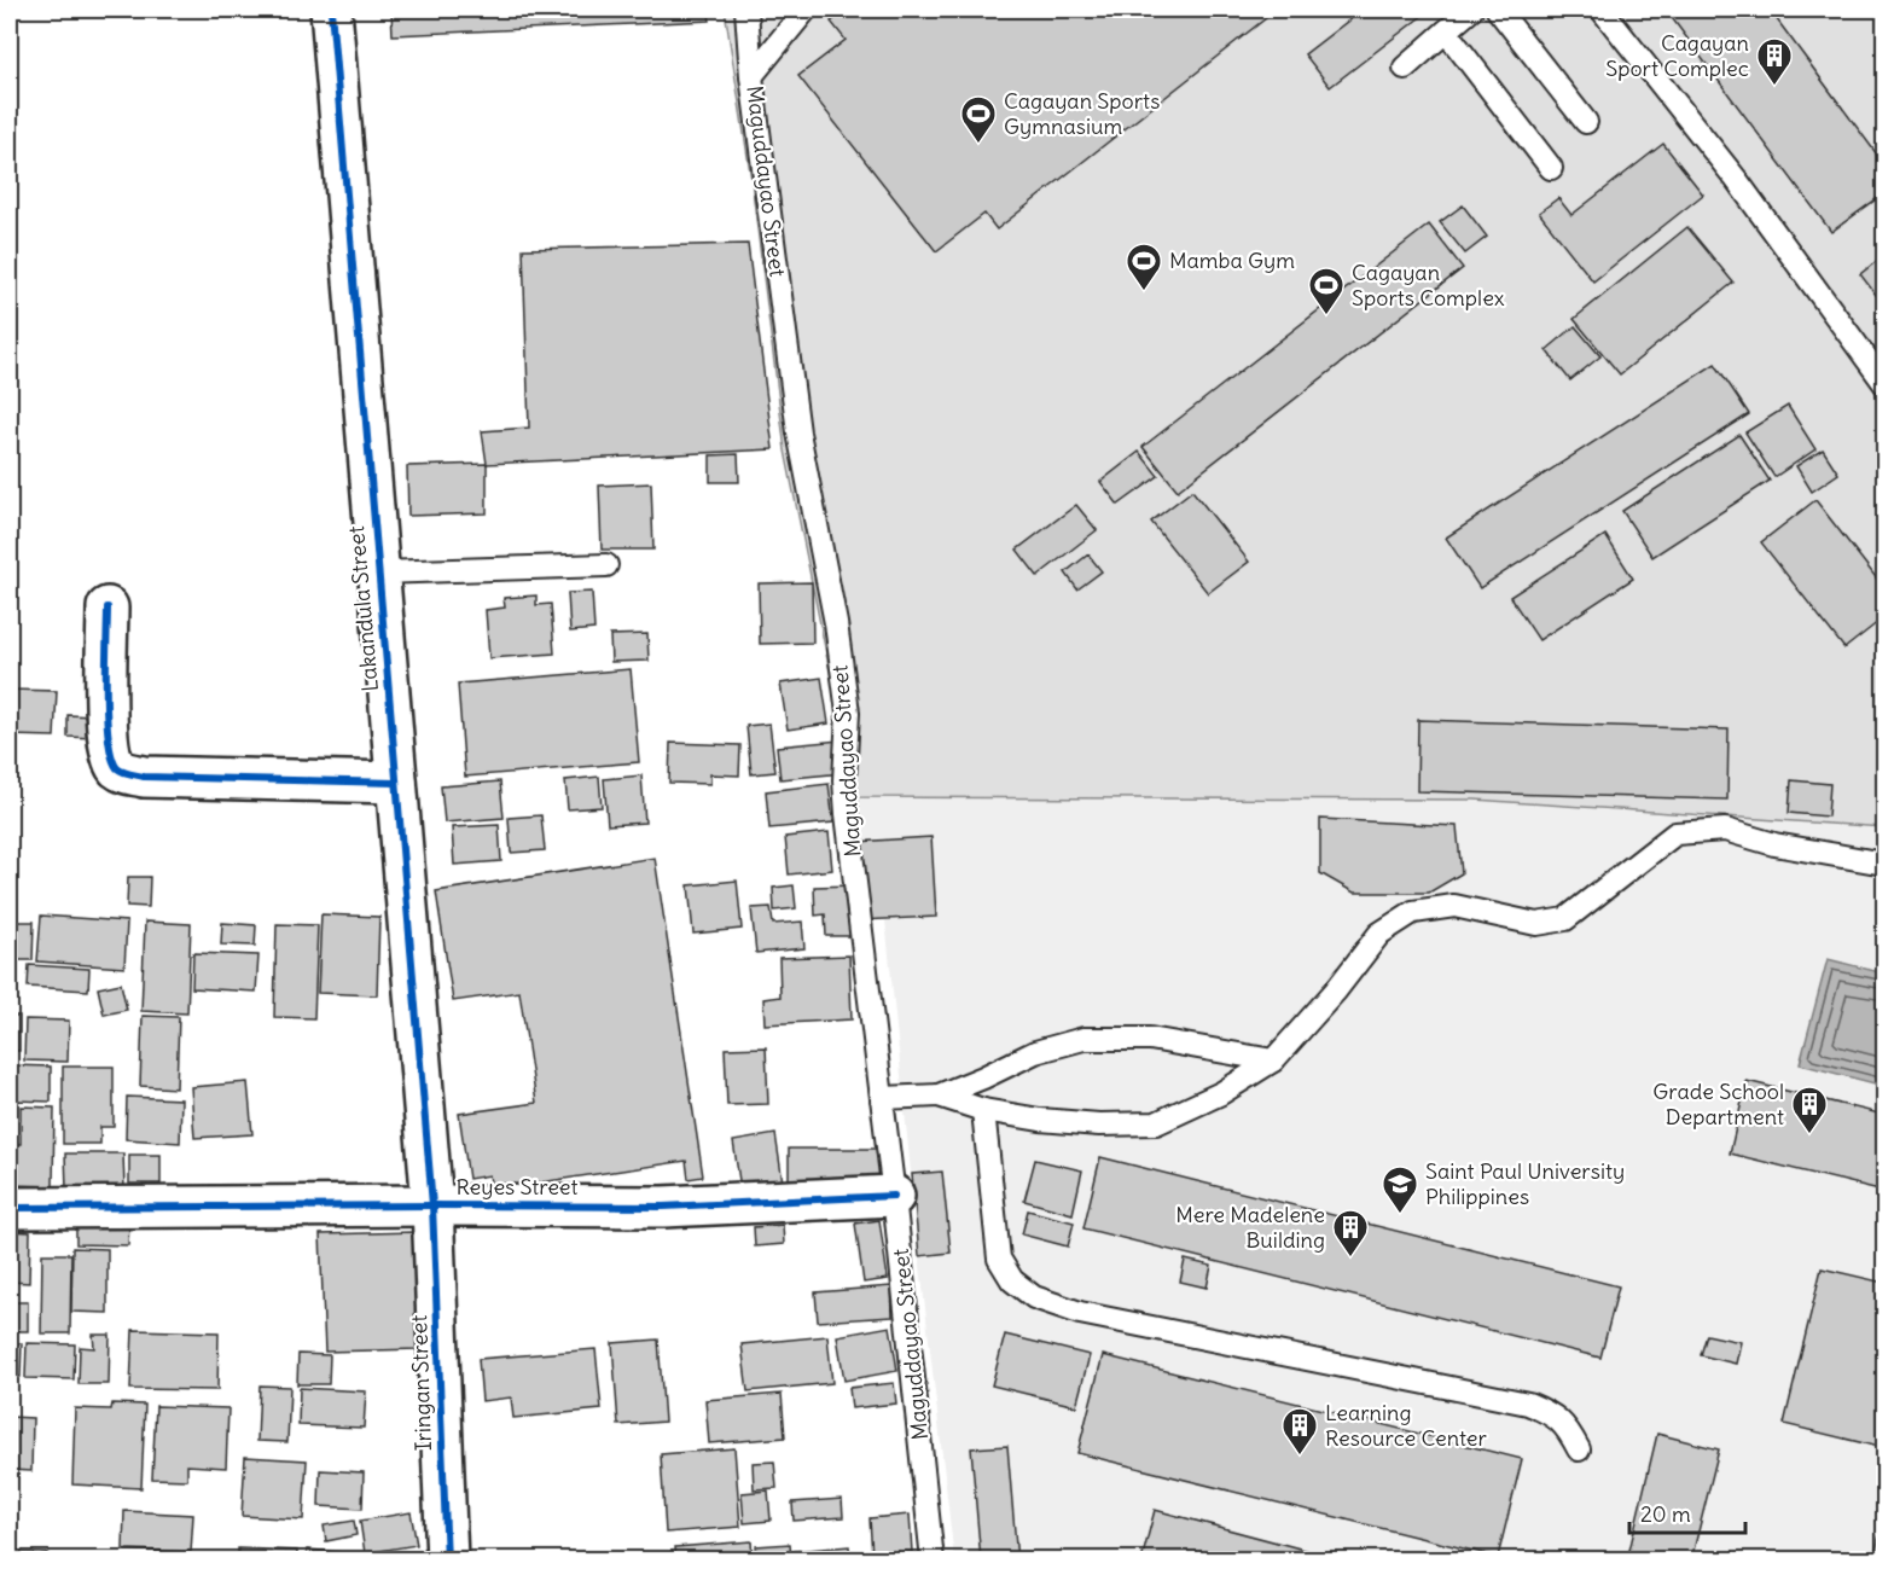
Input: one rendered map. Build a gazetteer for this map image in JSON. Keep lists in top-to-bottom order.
{
  "streets": {
    "street": ["Lakandula Street", "Reyes Street", "Iringan Street"],
    "lane": ["Maguddayao Street"]
  },
  "crossings": [
    ["Maguddayao Street", "Reyes Street"],
    ["Lakandula Street", "Reyes Street"],
    ["Lakandula Street", "Iringan Street"],
    ["Reyes Street", "Iringan Street"]
  ],
  "places": {
    "building": [
      "Cagayan Sport Complec",
      "Grade School Department",
      "Mere Madelene Building",
      "Learning Resource Center"
    ],
    "sports": ["Cagayan Sports Gymnasium", "Mamba Gym", "Cagayan Sports Complex"],
    "school or university": ["Saint Paul University Philippines"]
  },
  "scale_bar": "20 m"
}
